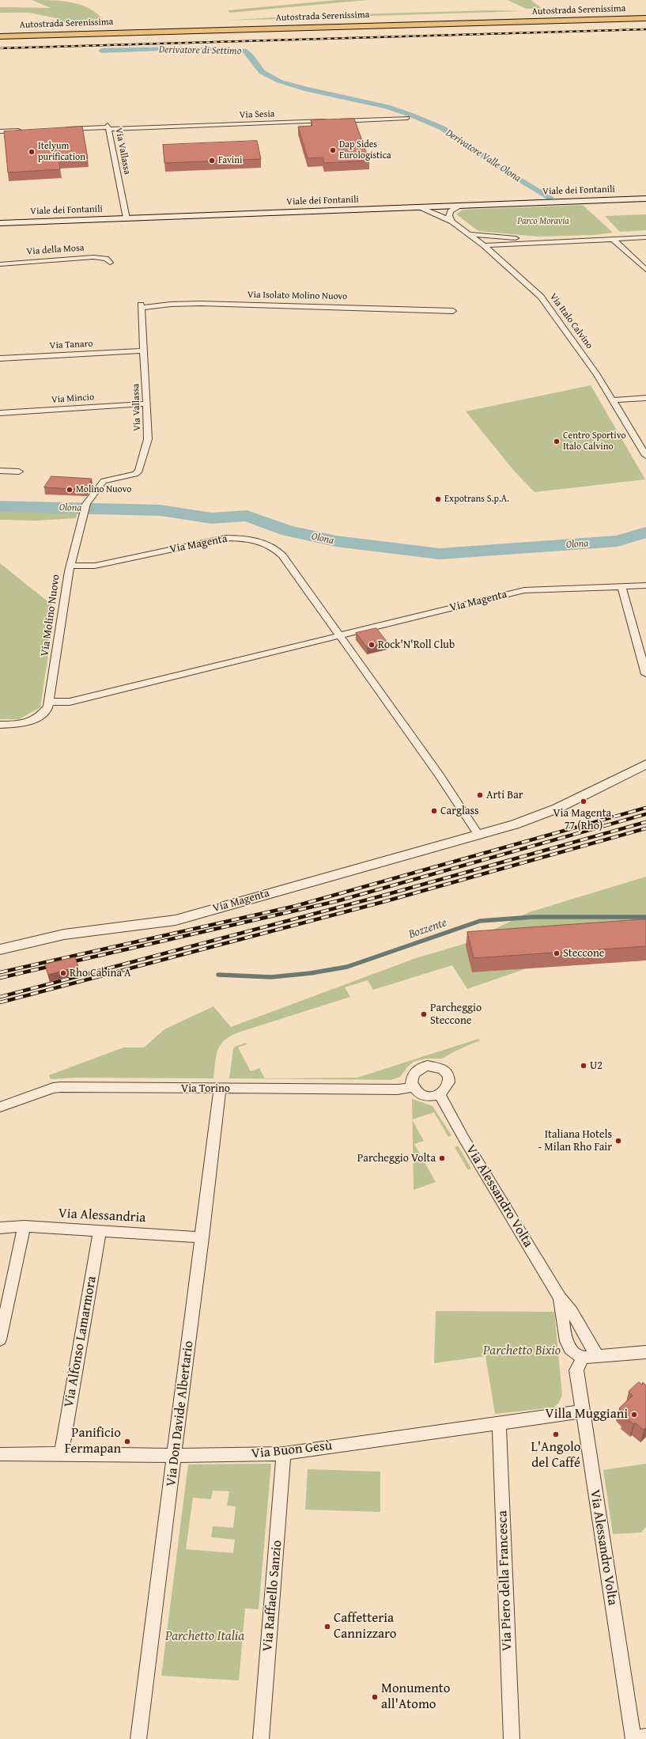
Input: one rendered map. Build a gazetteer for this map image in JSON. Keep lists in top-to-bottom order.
{
  "streets": {
    "highway": ["Autostrada Serenissima"],
    "main road": ["Viale dei Fontanili"],
    "street": [
      "Via Sesia",
      "Via Vallassa",
      "Via della Mosa",
      "Via Isolato Molino Nuovo",
      "Via Italo Calvino",
      "Via Tanaro",
      "Via Mincio",
      "Via Magenta",
      "Via Molino Nuovo",
      "Via Torino",
      "Via Alessandro Volta",
      "Via Alessandria",
      "Via Alfonso Lamarmora",
      "Via Don Davide Albertario",
      "Via Buon Gesù",
      "Via Piero della Francesca",
      "Via Raffaello Sanzio"
    ]
  },
  "crossings": [
    ["Via Sesia", "Via Vallassa"],
    ["Via Vallassa", "Viale dei Fontanili"],
    ["Via Vallassa", "Via Isolato Molino Nuovo"],
    ["Via Vallassa", "Via Tanaro"],
    ["Via Vallassa", "Via Mincio"],
    ["Via Vallassa", "Via Molino Nuovo"],
    ["Viale dei Fontanili", "Via Italo Calvino"],
    ["Via Magenta", "Via Molino Nuovo"],
    ["Via Torino", "Via Alessandro Volta"],
    ["Via Torino", "Via Don Davide Albertario"],
    ["Via Alessandro Volta", "Via Buon Gesù"],
    ["Via Alessandria", "Via Alfonso Lamarmora"],
    ["Via Alessandria", "Via Don Davide Albertario"],
    ["Via Alfonso Lamarmora", "Via Buon Gesù"],
    ["Via Don Davide Albertario", "Via Buon Gesù"],
    ["Via Buon Gesù", "Via Piero della Francesca"],
    ["Via Buon Gesù", "Via Raffaello Sanzio"]
  ],
  "water": [
    "Derivatore di Settimo",
    "Derivatore Valle Olona",
    "Olona",
    "Bozzente"
  ],
  "parks": ["Parco Moravia", "Parchetto Bixio", "Parchetto Italia"],
  "places": [
    "Dap Sides Eurologistica",
    "Itelyum purification",
    "Favini",
    "Centro Sportivo Italo Calvino",
    "Molino Nuovo",
    "Expotrans S.p.A.",
    "Rock'N'Roll Club",
    "Arti Bar",
    "Via Magenta, 77 (Rho)",
    "Carglass",
    "Steccone",
    "Rho Cabina A",
    "Parcheggio Steccone",
    "U2",
    "Italiana Hotels - Milan Rho Fair",
    "Parcheggio Volta",
    "Villa Muggiani",
    "L'Angolo del Caffé",
    "Panificio Fermapan",
    "Caffetteria Cannizzaro",
    "Monumento all'Atomo"
  ]
}
